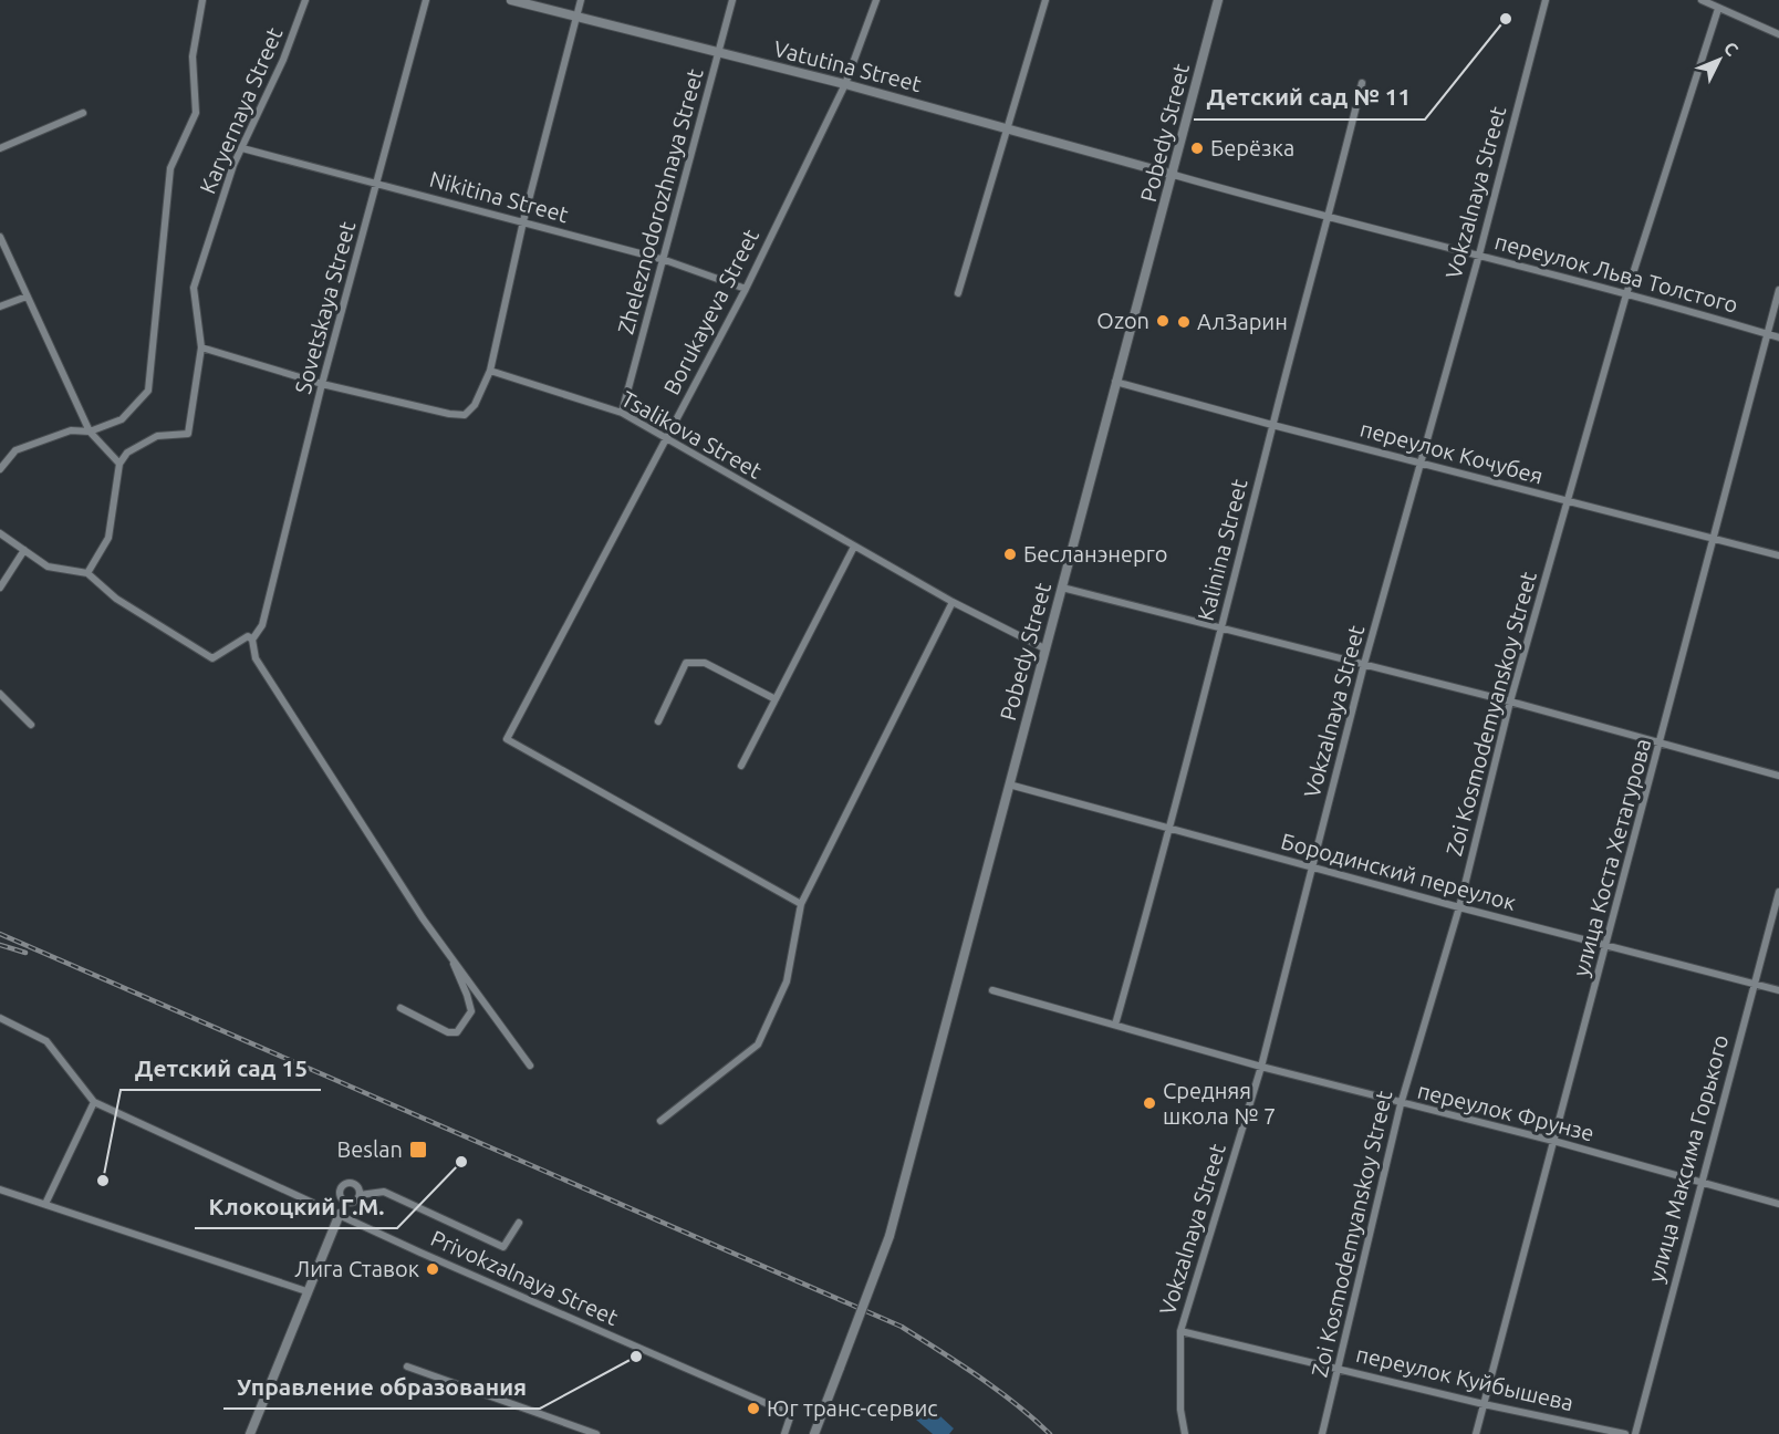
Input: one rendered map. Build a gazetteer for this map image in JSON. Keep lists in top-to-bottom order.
{
  "streets": {
    "main road": ["Pobedy Street"],
    "street": [
      "Vatutina Street",
      "Karyernaya Street",
      "Vokzalnaya Street",
      "Nikitina Street",
      "Zheleznodorozhnaya Street",
      "переулок Льва Толстого",
      "Sovetskaya Street",
      "Borukayeva Street",
      "Tsalikova Street",
      "переулок Кочубея",
      "Kalinina Street",
      "Zoi Kosmodemyanskoy Street",
      "улица Коста Хетагурова",
      "Бородинский переулок",
      "переулок Фрунзе",
      "улица Максима Горького",
      "Privokzalnaya Street",
      "переулок Куйбышева"
    ]
  },
  "crossings": [
    ["Vatutina Street", "Pobedy Street"],
    ["Vatutina Street", "Zheleznodorozhnaya Street"],
    ["Vatutina Street", "переулок Льва Толстого"],
    ["Vatutina Street", "Borukayeva Street"],
    ["Karyernaya Street", "Nikitina Street"],
    ["Pobedy Street", "переулок Льва Толстого"],
    ["Pobedy Street", "Tsalikova Street"],
    ["Pobedy Street", "переулок Кочубея"],
    ["Pobedy Street", "Бородинский переулок"],
    ["Vokzalnaya Street", "переулок Льва Толстого"],
    ["Vokzalnaya Street", "переулок Кочубея"],
    ["Vokzalnaya Street", "Бородинский переулок"],
    ["Vokzalnaya Street", "переулок Фрунзе"],
    ["Vokzalnaya Street", "переулок Куйбышева"],
    ["Nikitina Street", "Zheleznodorozhnaya Street"],
    ["Nikitina Street", "Sovetskaya Street"],
    ["Nikitina Street", "Borukayeva Street"],
    ["Zheleznodorozhnaya Street", "Tsalikova Street"],
    ["переулок Льва Толстого", "Kalinina Street"],
    ["переулок Льва Толстого", "Zoi Kosmodemyanskoy Street"],
    ["переулок Льва Толстого", "улица Коста Хетагурова"],
    ["Borukayeva Street", "Tsalikova Street"],
    ["переулок Кочубея", "Kalinina Street"],
    ["переулок Кочубея", "Zoi Kosmodemyanskoy Street"],
    ["переулок Кочубея", "улица Коста Хетагурова"],
    ["Kalinina Street", "Бородинский переулок"],
    ["Kalinina Street", "переулок Фрунзе"],
    ["Zoi Kosmodemyanskoy Street", "Бородинский переулок"],
    ["Zoi Kosmodemyanskoy Street", "переулок Фрунзе"],
    ["Zoi Kosmodemyanskoy Street", "переулок Куйбышева"],
    ["улица Коста Хетагурова", "Бородинский переулок"],
    ["улица Коста Хетагурова", "переулок Фрунзе"],
    ["улица Коста Хетагурова", "переулок Куйбышева"],
    ["Бородинский переулок", "улица Максима Горького"],
    ["переулок Фрунзе", "улица Максима Горького"]
  ],
  "places": {
    "other": [
      "Детский сад № 11",
      "Берёзка",
      "Ozon",
      "АлЗарин",
      "Бесланэнерго",
      "Средняя школа № 7",
      "Клокоцкий Г.М.",
      "Детский сад 15",
      "Лига Ставок",
      "Управление образования",
      "Юг транс-сервис"
    ],
    "transit": ["Beslan"]
  },
  "north": "top right"
}
